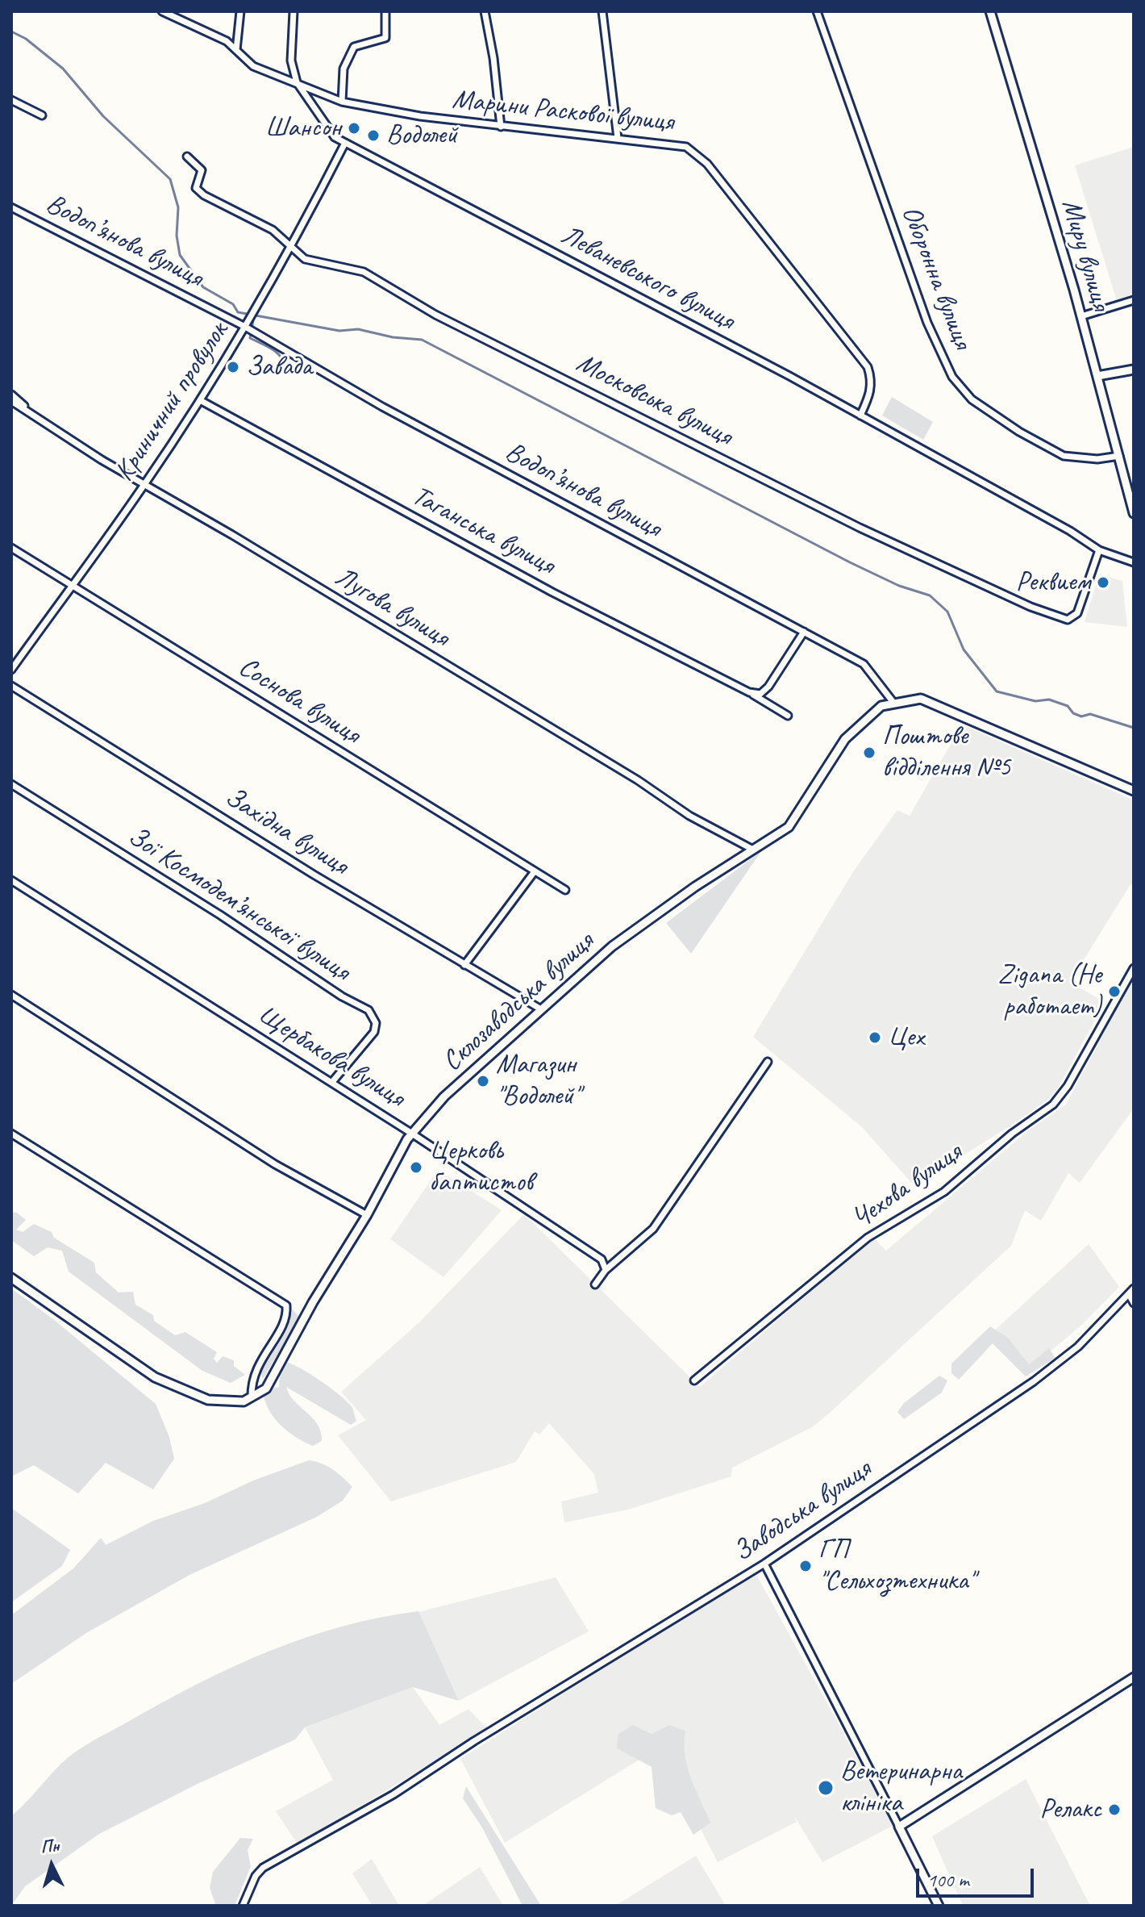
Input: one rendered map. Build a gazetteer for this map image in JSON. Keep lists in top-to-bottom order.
{
  "streets": {
    "street": [
      "Марини Раскової вулиця",
      "Водоп’янова вулиця",
      "Миру вулиця",
      "Оборонна вулиця",
      "Леваневського вулиця",
      "Московська вулиця",
      "Криничний провулок",
      "Таганська вулиця",
      "Лугова вулиця",
      "Соснова вулиця",
      "Західна вулиця",
      "Зої Космодем’янської вулиця",
      "Склозаводська вулиця",
      "Щербакова вулиця",
      "Чехова вулиця",
      "Заводська вулиця"
    ]
  },
  "crossings": [
    ["Марини Раскової вулиця", "Леваневського вулиця"],
    ["Водоп’янова вулиця", "Криничний провулок"],
    ["Водоп’янова вулиця", "Склозаводська вулиця"],
    ["Миру вулиця", "Оборонна вулиця"],
    ["Леваневського вулиця", "Московська вулиця"],
    ["Леваневського вулиця", "Криничний провулок"],
    ["Московська вулиця", "Криничний провулок"],
    ["Криничний провулок", "Таганська вулиця"],
    ["Криничний провулок", "Лугова вулиця"],
    ["Криничний провулок", "Соснова вулиця"],
    ["Лугова вулиця", "Склозаводська вулиця"],
    ["Західна вулиця", "Склозаводська вулиця"],
    ["Зої Космодем’янської вулиця", "Щербакова вулиця"],
    ["Склозаводська вулиця", "Щербакова вулиця"]
  ],
  "places": [
    "Шансон",
    "Водолей",
    "Завада",
    "Реквием",
    "Поштове відділення №5",
    "Zigana (Не работает)",
    "Цех",
    "Магазин \"Водолей\"",
    "Церковь баптистов",
    "ГП \"Сельхозтехника\"",
    "Ветеринарна клініка",
    "Релакс"
  ],
  "scale_bar": "100 m",
  "north": "top"
}
